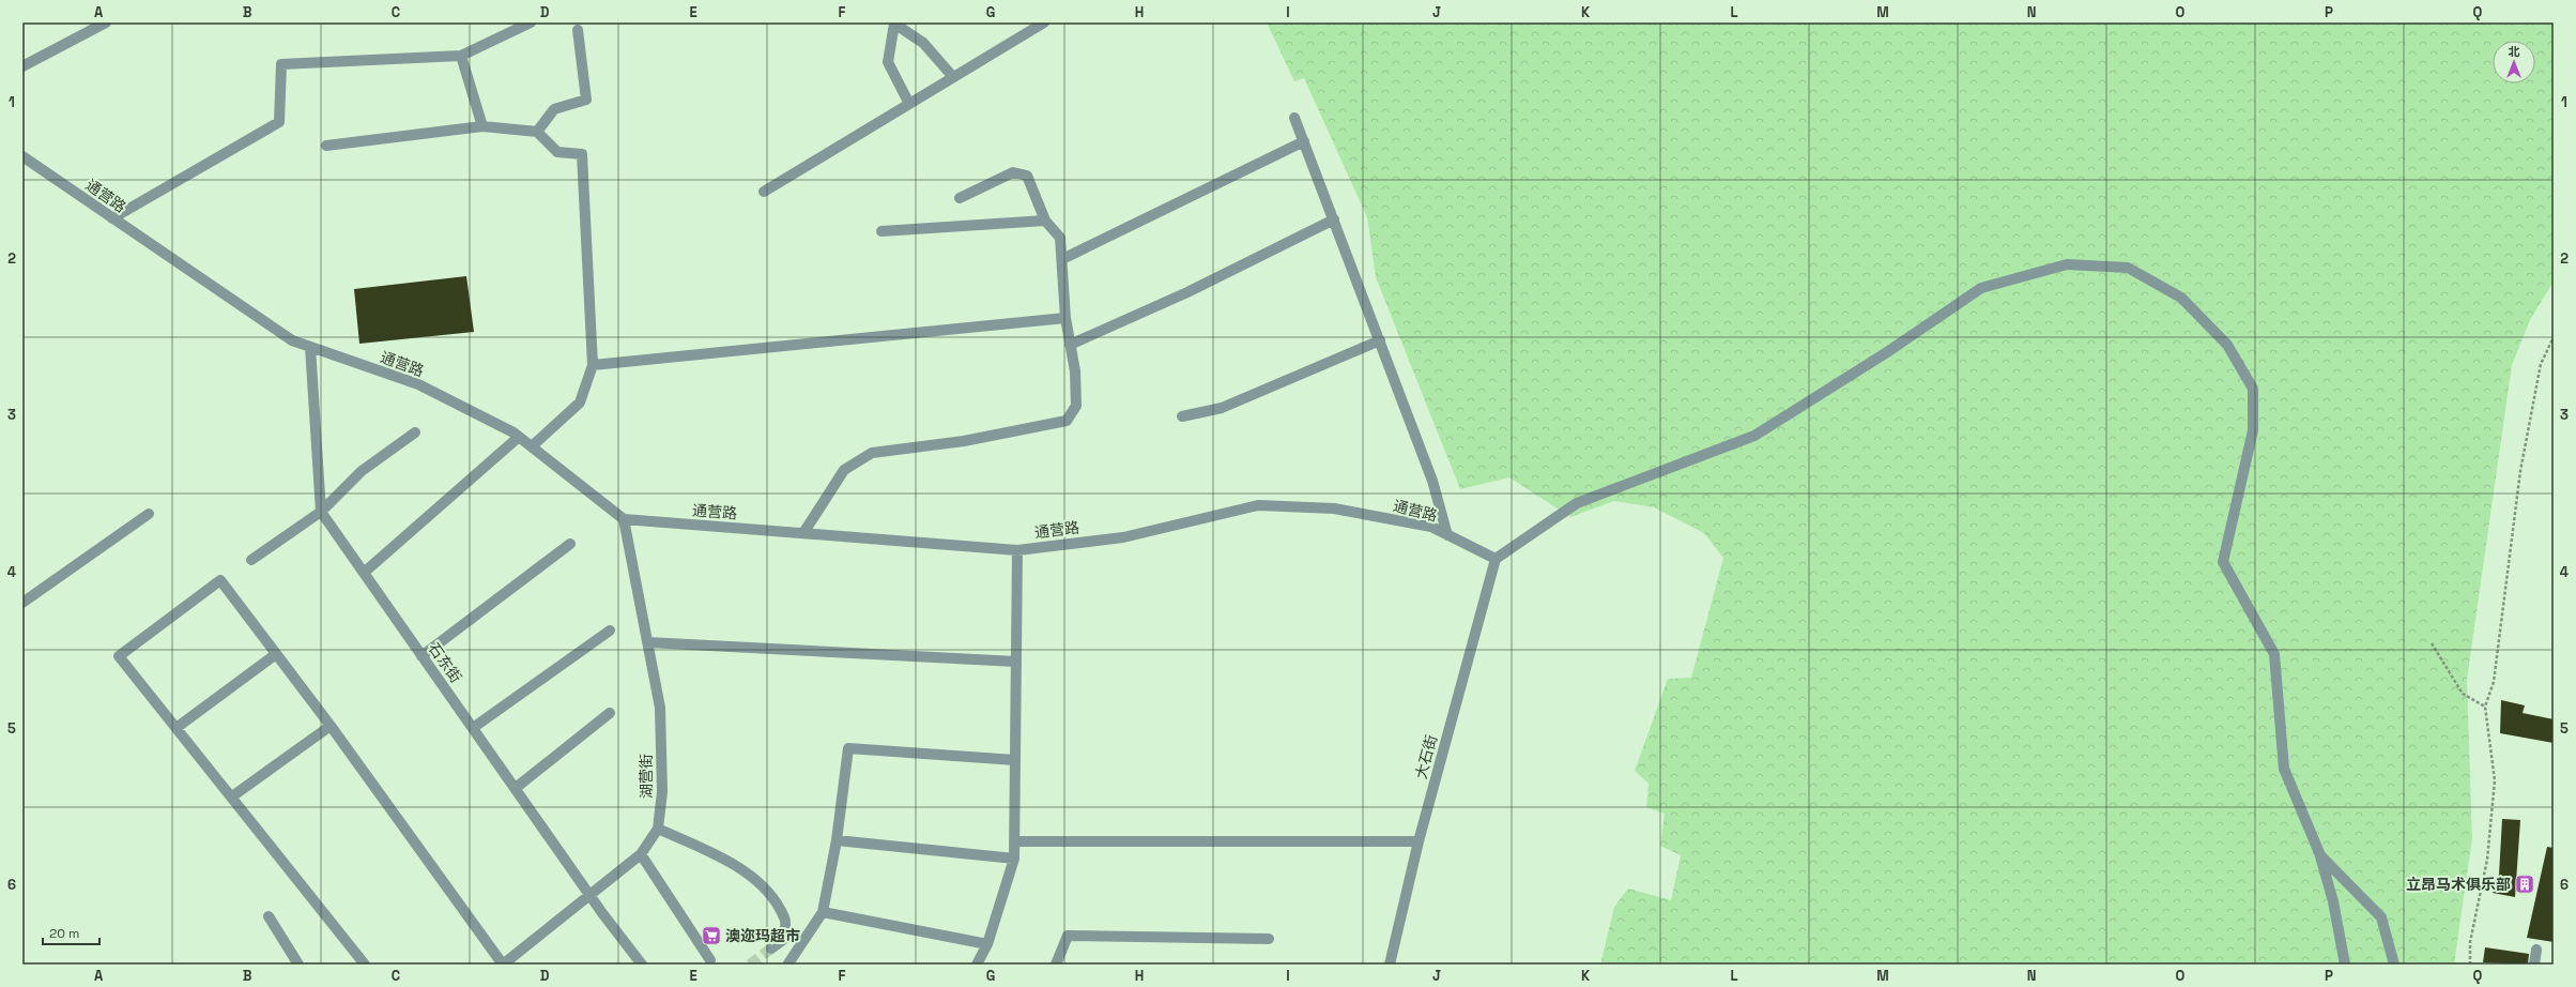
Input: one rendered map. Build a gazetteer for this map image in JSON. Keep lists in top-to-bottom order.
{
  "streets": {
    "street": [
      "通营路",
      "石东街",
      "大石街",
      "湖营街"
    ]
  },
  "crossings": [
    ["通营路", "大石街"],
    ["通营路", "湖营街"],
    ["石东街", "湖营街"]
  ],
  "places": {
    "building": ["立昂马术俱乐部"],
    "supermarket": ["澳迩玛超市"]
  },
  "scale_bar": "20 m",
  "north": "top",
  "grid": {
    "columns": [
      "A",
      "B",
      "C",
      "D",
      "E",
      "F",
      "G",
      "H",
      "I",
      "J",
      "K",
      "L",
      "M",
      "N",
      "O",
      "P",
      "Q"
    ],
    "rows": [
      "1",
      "2",
      "3",
      "4",
      "5",
      "6"
    ]
  }
}
